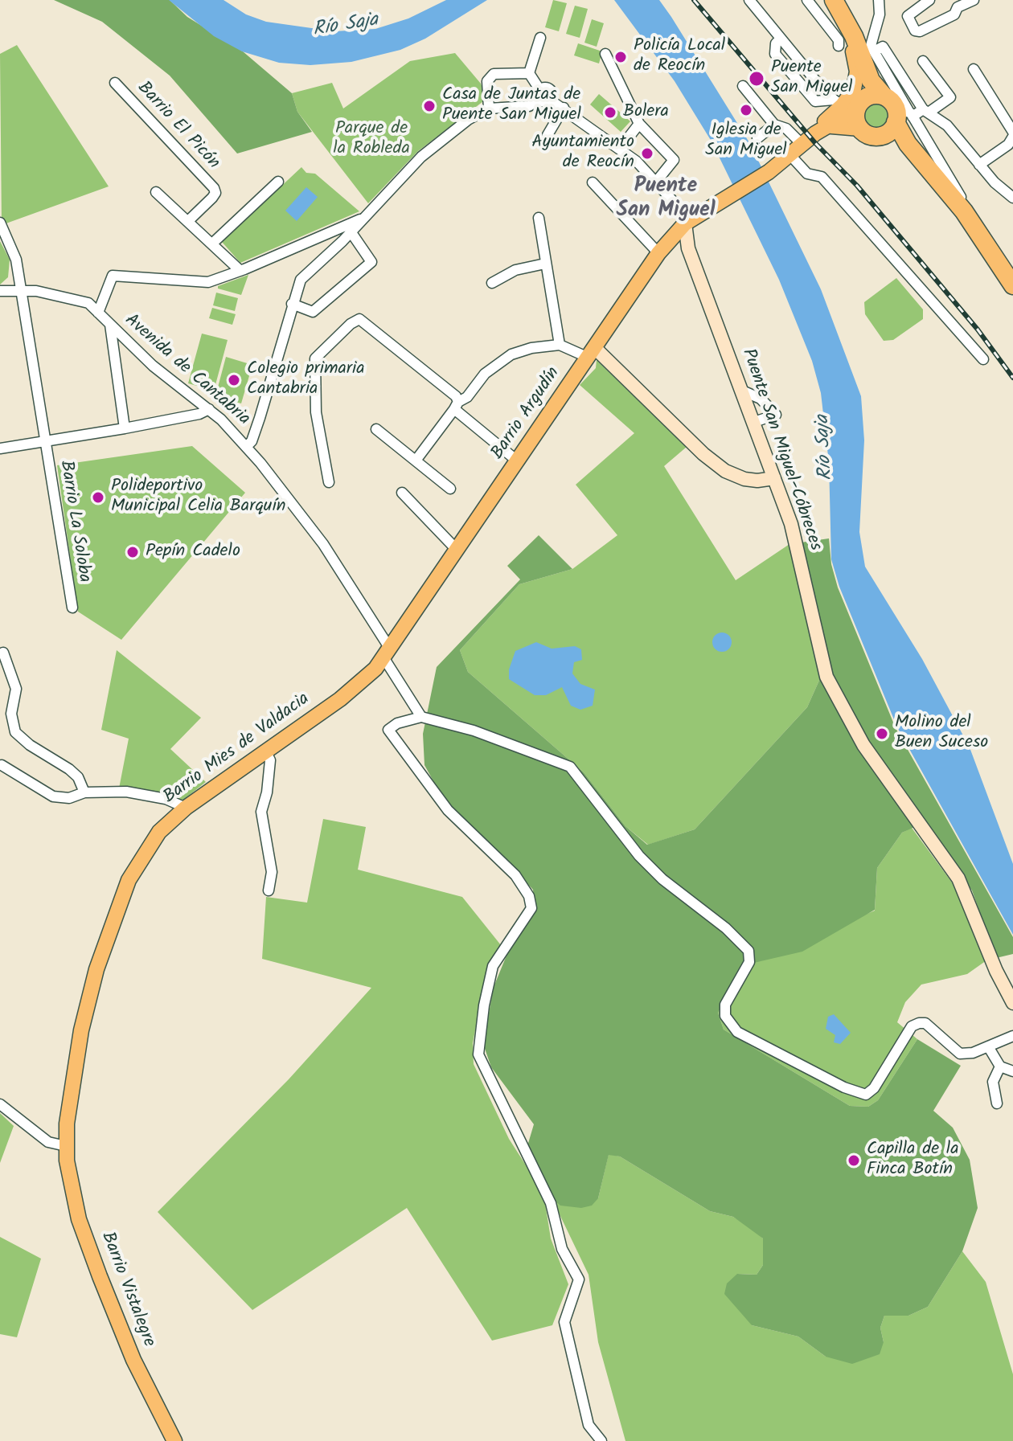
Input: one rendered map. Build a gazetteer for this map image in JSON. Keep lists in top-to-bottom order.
{
  "streets": {
    "main road": ["Barrio Argudín", "Barrio Mies de Valdacia", "Barrio Vistalegre"],
    "street": [
      "Barrio El Picón",
      "Avenida de Cantabria",
      "Puente San Miguel-Cóbreces",
      "Barrio La Soloba"
    ]
  },
  "crossings": [
    ["Avenida de Cantabria", "Barrio Argudín"],
    ["Avenida de Cantabria", "Barrio La Soloba"],
    ["Avenida de Cantabria", "Barrio Mies de Valdacia"],
    ["Barrio Argudín", "Puente San Miguel-Cóbreces"],
    ["Barrio Argudín", "Barrio Mies de Valdacia"],
    ["Barrio Mies de Valdacia", "Barrio Vistalegre"]
  ],
  "districts": ["Puente San Miguel"],
  "water": ["Río Saja"],
  "parks": ["Parque de la Robleda"],
  "places": [
    "Policía Local de Reocín",
    "Puente San Miguel",
    "Casa de Juntas de Puente San Miguel",
    "Iglesia de San Miguel",
    "Bolera",
    "Ayuntamiento de Reocín",
    "Colegio primaria Cantabria",
    "Polideportivo Municipal Celia Barquín",
    "Pepín Cadelo",
    "Molino del Buen Suceso",
    "Capilla de la Finca Botín"
  ]
}
